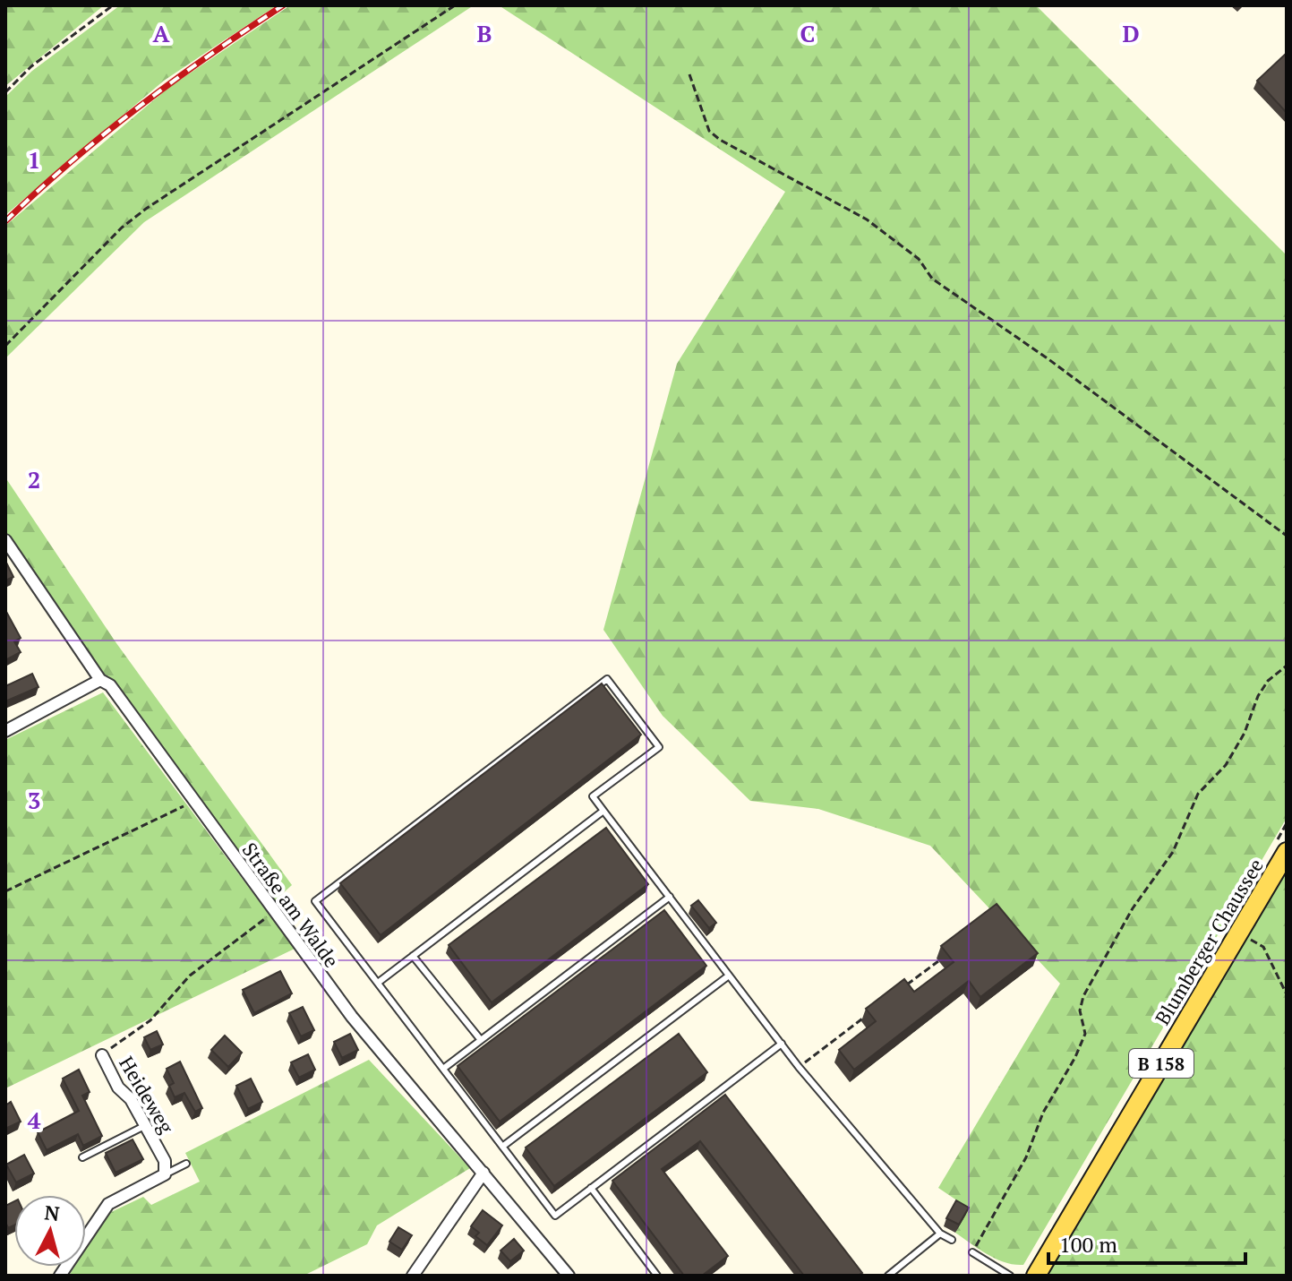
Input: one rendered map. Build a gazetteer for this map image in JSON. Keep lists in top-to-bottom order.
{
  "streets": {
    "main road": ["Blumberger Chaussee", "B 158"],
    "street": ["Straße am Walde", "Heideweg"]
  },
  "scale_bar": "100 m",
  "north": "top",
  "grid": {
    "columns": [
      "A",
      "B",
      "C",
      "D"
    ],
    "rows": [
      "1",
      "2",
      "3",
      "4"
    ]
  }
}
